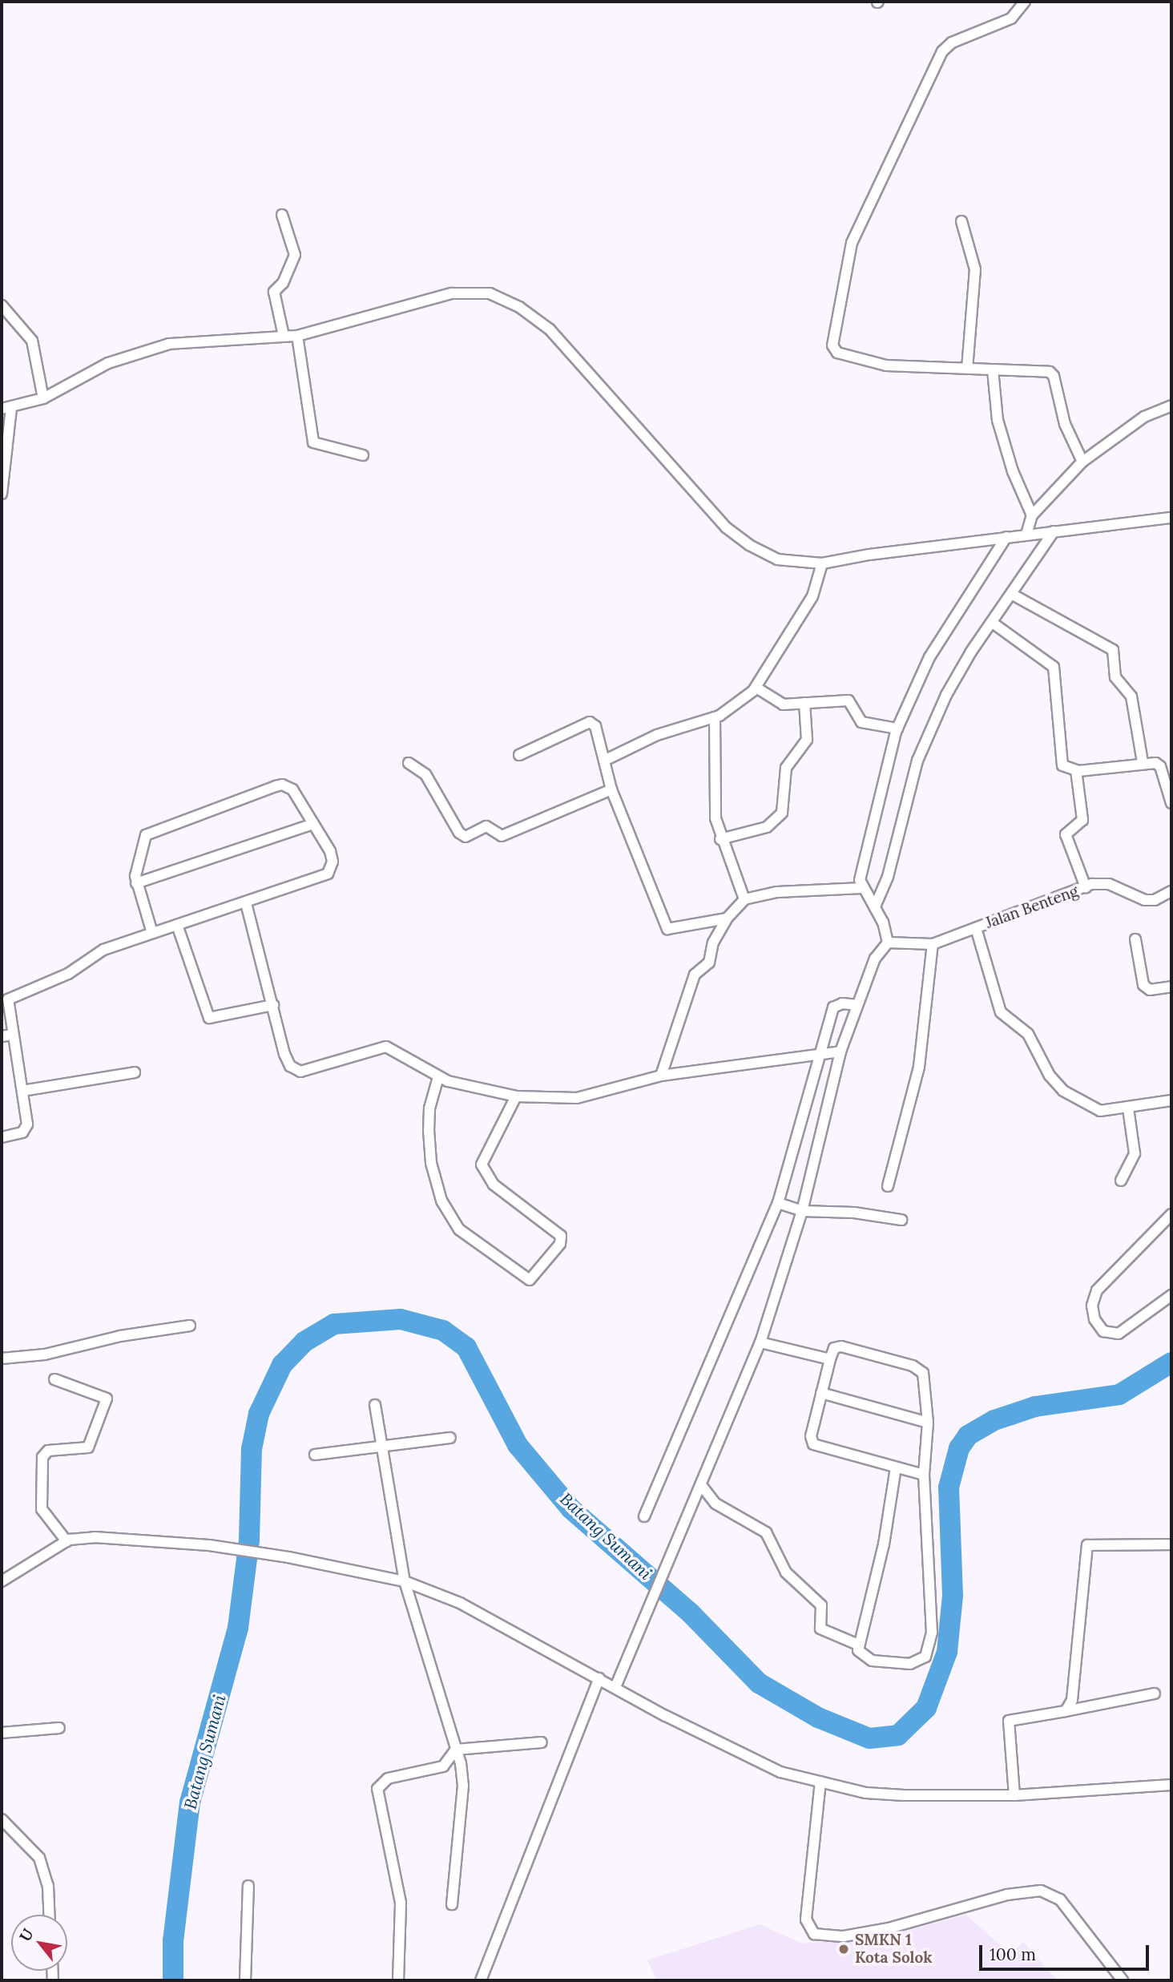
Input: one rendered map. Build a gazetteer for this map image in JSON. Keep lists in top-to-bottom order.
{
  "streets": {
    "street": ["Jalan Benteng"]
  },
  "water": ["Batang Sumani"],
  "places": ["SMKN 1 Kota Solok"],
  "scale_bar": "100 m",
  "north": "top left"
}
